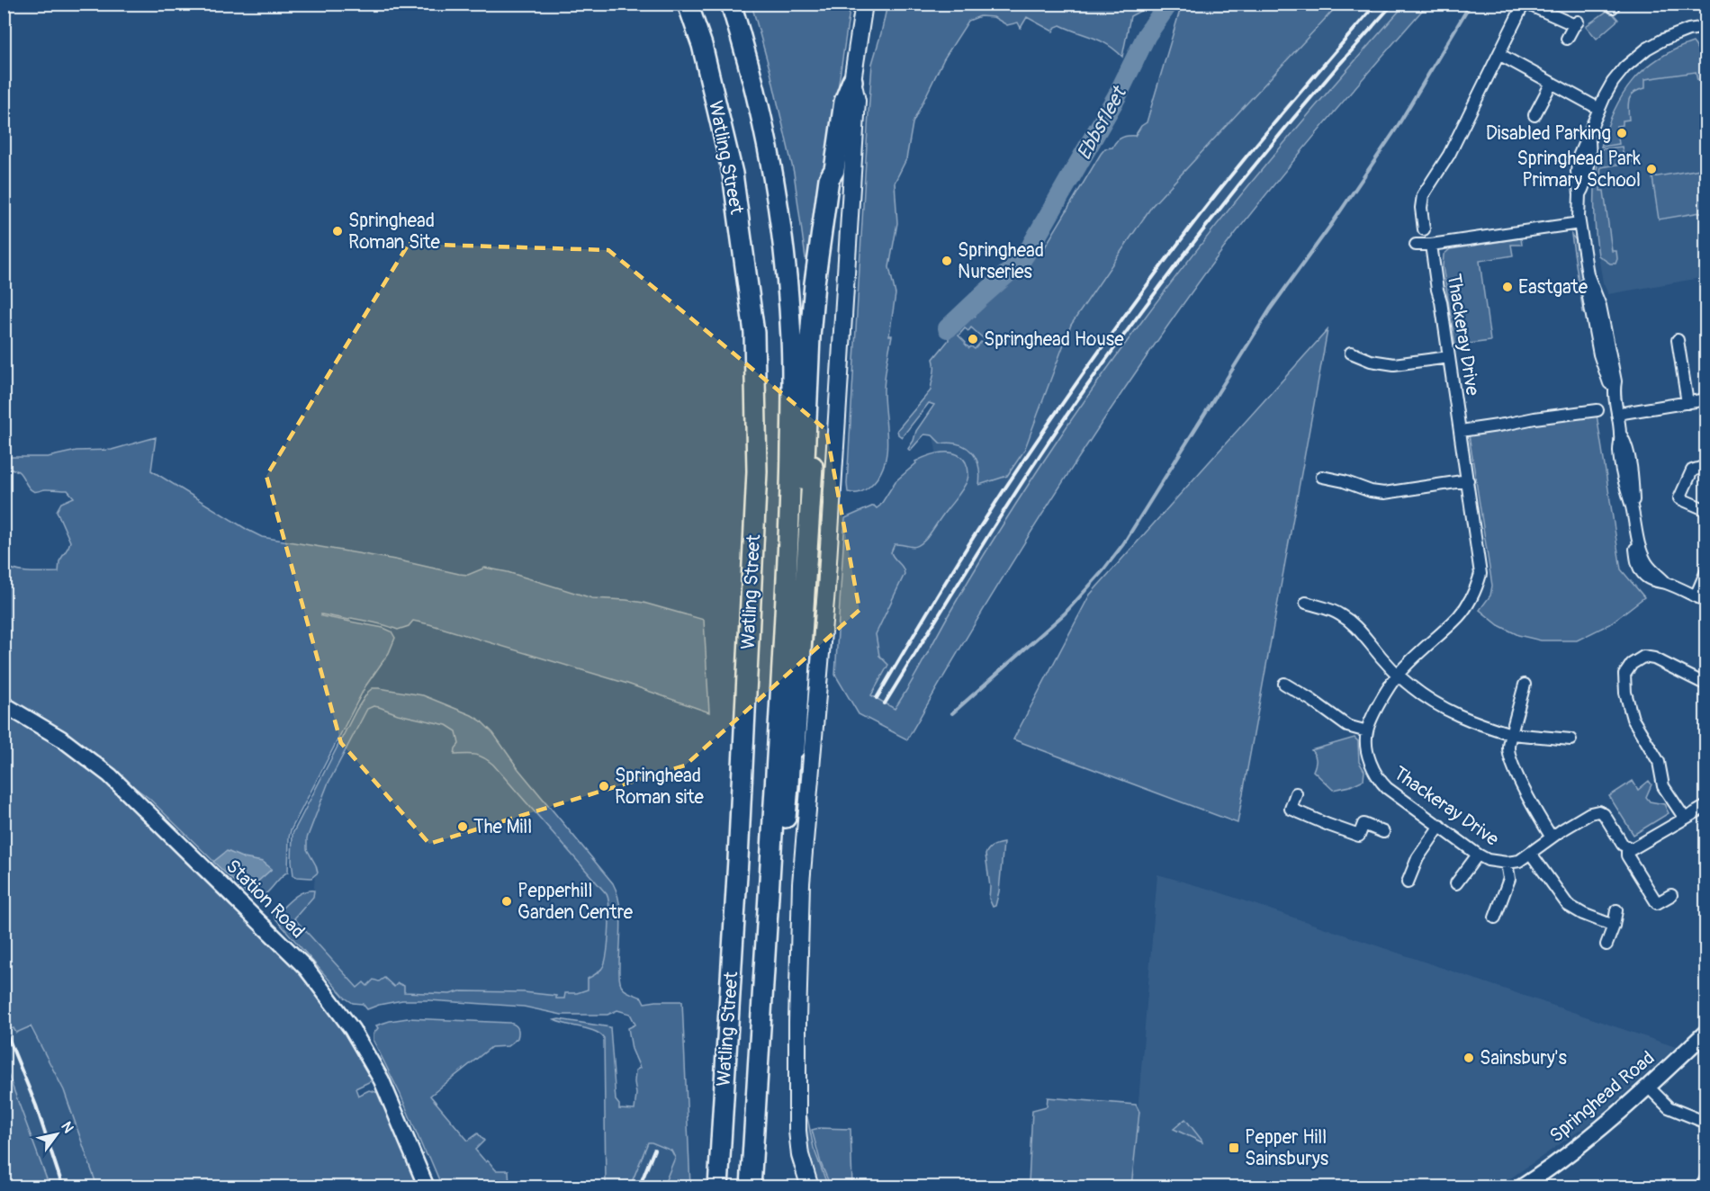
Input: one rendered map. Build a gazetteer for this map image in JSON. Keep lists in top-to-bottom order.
{
  "streets": {
    "highway": ["Watling Street"],
    "main road": ["Station Road", "Springhead Road"],
    "street": ["Thackeray Drive"]
  },
  "water": ["Ebbsfleet"],
  "places": {
    "other": [
      "Disabled Parking",
      "Springhead Park Primary School",
      "Springhead Roman Site",
      "Springhead Nurseries",
      "Eastgate",
      "Springhead House",
      "Springhead Roman site",
      "The Mill",
      "Pepperhill Garden Centre",
      "Sainsbury's"
    ],
    "transit": ["Pepper Hill Sainsburys"]
  },
  "north": "top right"
}
